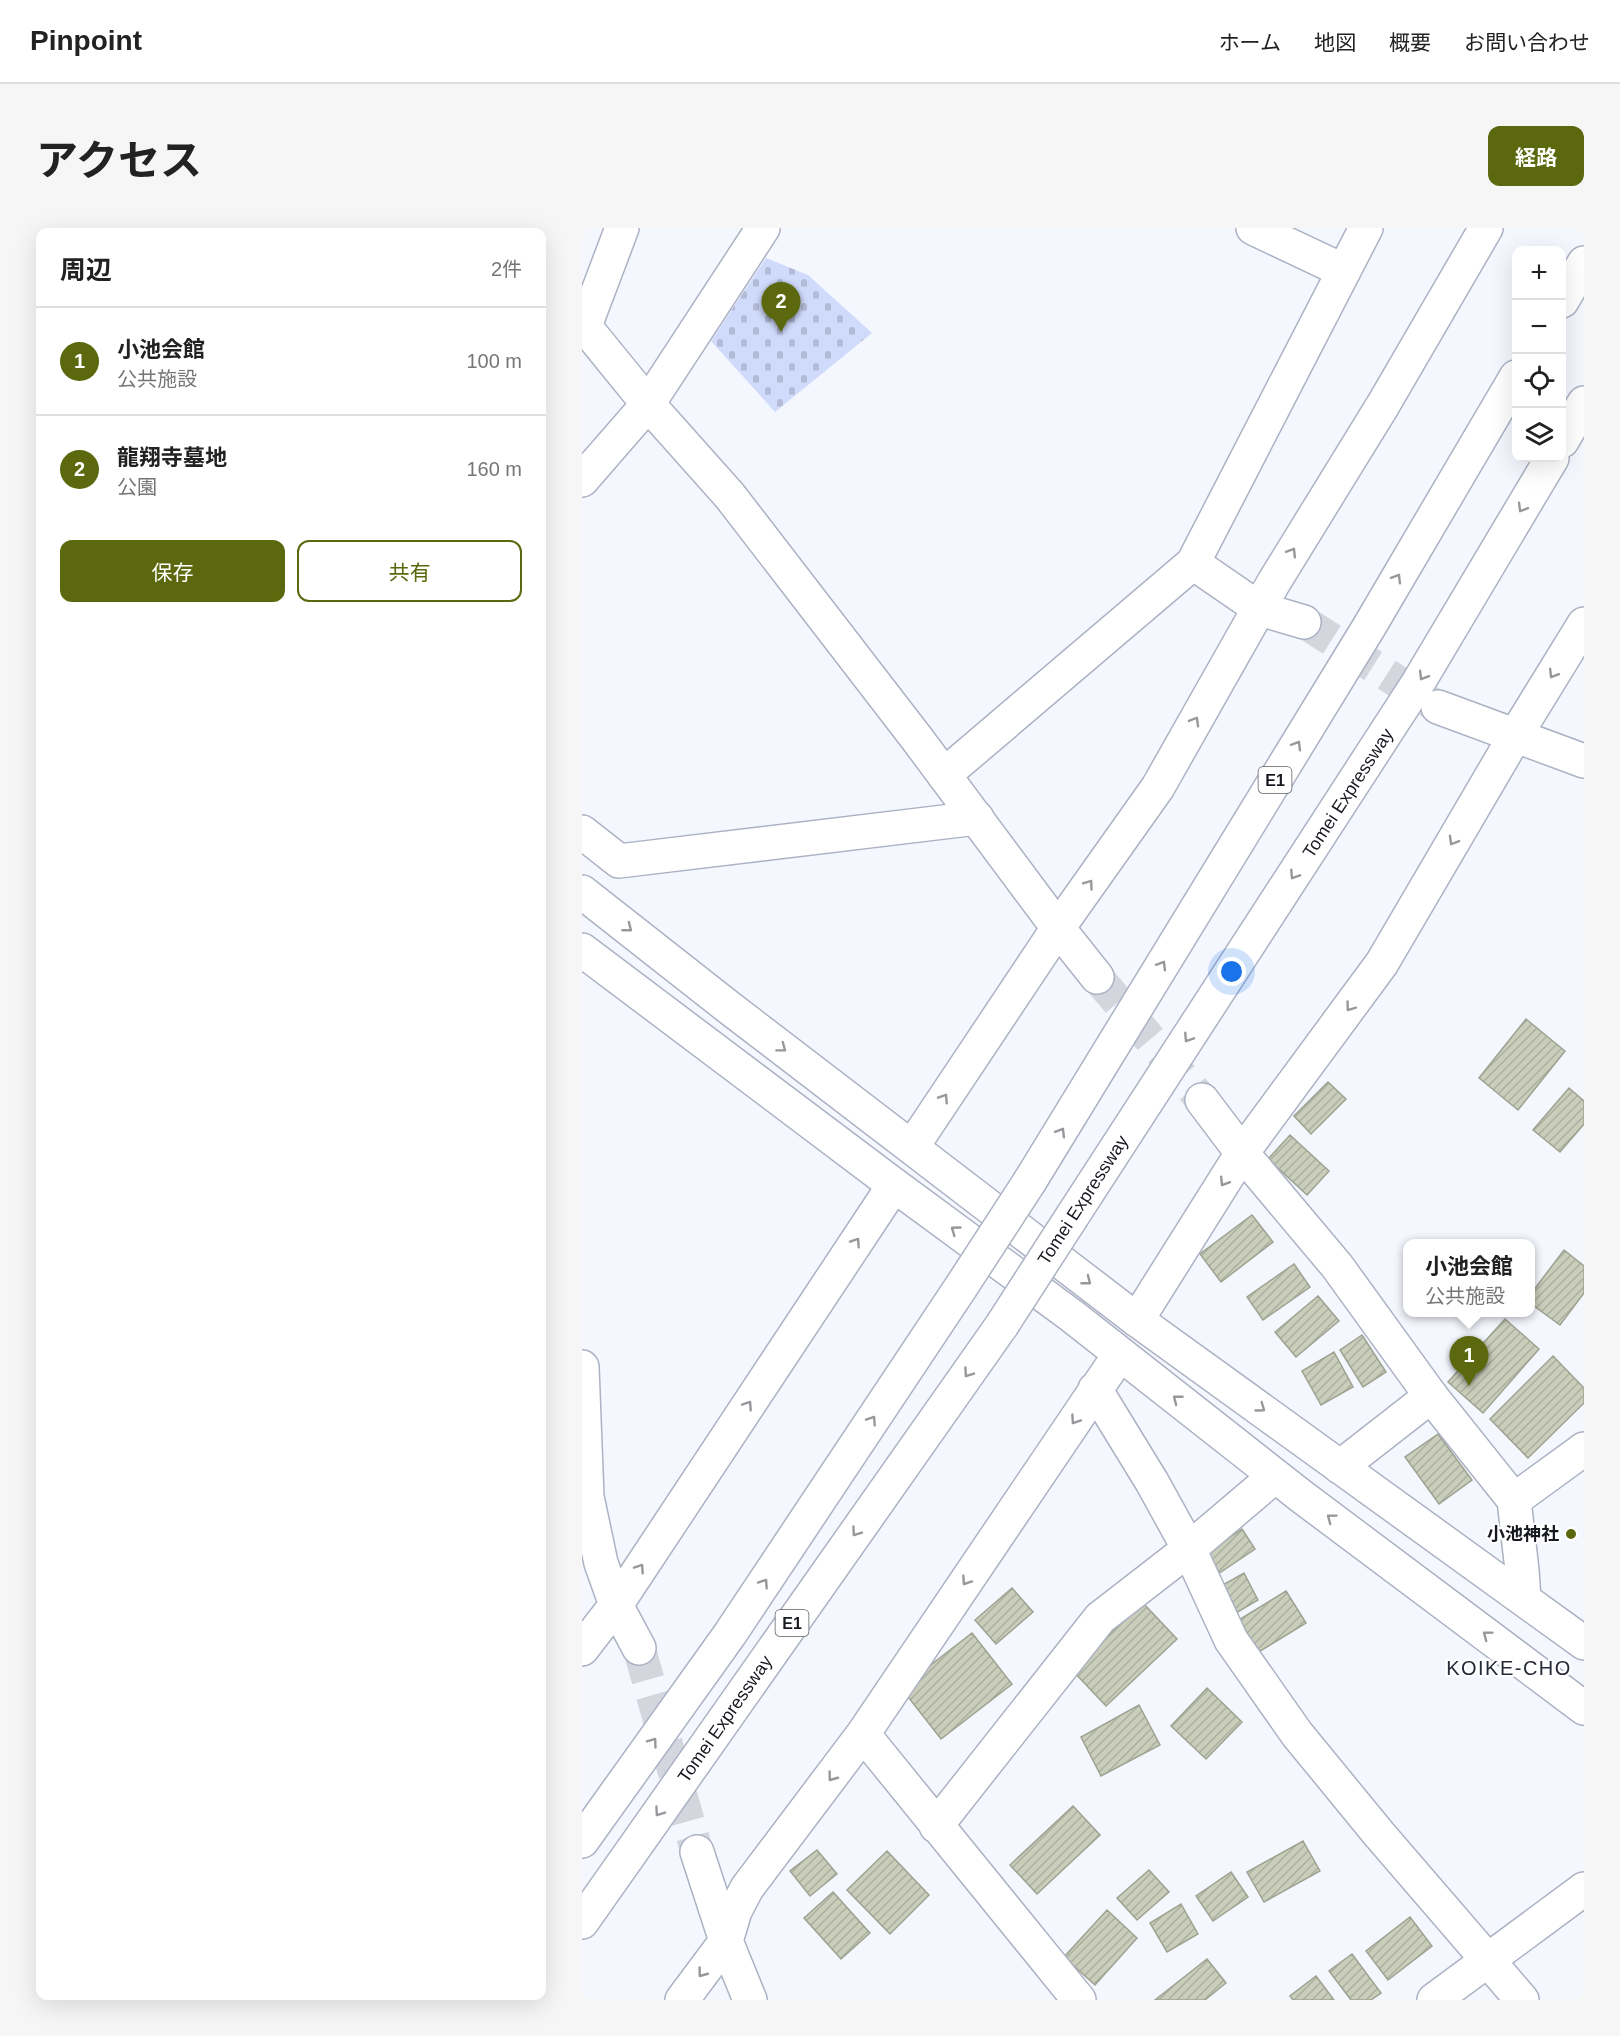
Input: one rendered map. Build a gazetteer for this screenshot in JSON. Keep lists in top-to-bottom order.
{
  "streets": {
    "main road": ["E1", "Tomei Expressway"]
  },
  "districts": ["KOIKE-CHO"],
  "places": ["小池神社"],
  "page": {
    "header": "Pinpoint",
    "nav": [
      "ホーム",
      "地図",
      "概要",
      "お問い合わせ"
    ],
    "title": "アクセス",
    "buttons": [
      "経路",
      ["保存", "共有"]
    ],
    "heading": ["周辺", "2件"],
    "map_buttons": ["+", "−"],
    "pins": ["2", "1"],
    "list": [
      {
        "mark": "1",
        "name": "小池会館",
        "note": "公共施設",
        "value": "100 m"
      },
      {
        "mark": "2",
        "name": "龍翔寺墓地",
        "note": "公園",
        "value": "160 m"
      }
    ],
    "popup": ["小池会館", "公共施設"]
  }
}
